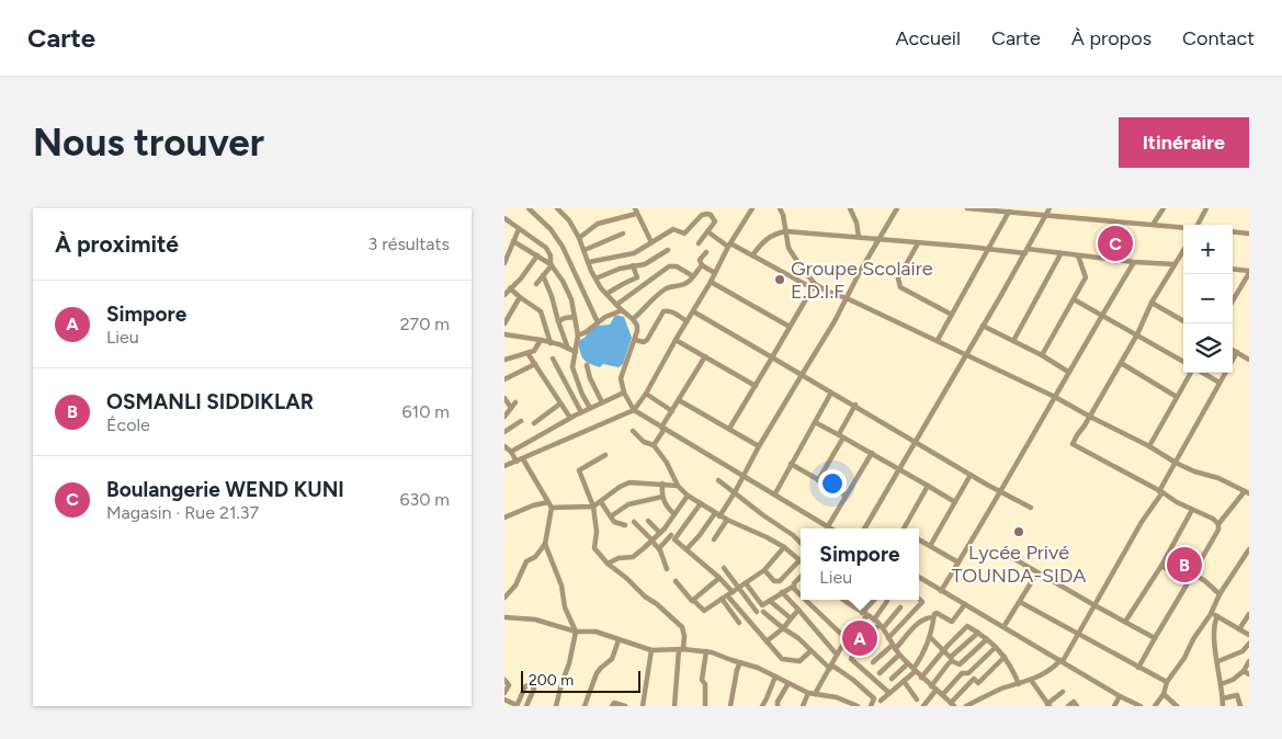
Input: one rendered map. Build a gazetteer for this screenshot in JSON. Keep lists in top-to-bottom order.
{
  "places": ["Groupe Scolaire E.D.I.F", "Lycée Privé TOUNDA-SIDA"],
  "scale_bar": "200 m",
  "page": {
    "header": "Carte",
    "nav": [
      "Accueil",
      "Carte",
      "À propos",
      "Contact"
    ],
    "buttons": "Itinéraire",
    "title": "Nous trouver",
    "heading": ["À proximité", "3 résultats"],
    "pins": ["C", "B", "A"],
    "map_buttons": ["+", "−"],
    "list": [
      {
        "mark": "A",
        "name": "Simpore",
        "note": "Lieu",
        "value": "270 m"
      },
      {
        "mark": "B",
        "name": "OSMANLI SIDDIKLAR",
        "note": "École",
        "value": "610 m"
      },
      {
        "mark": "C",
        "name": "Boulangerie WEND KUNI",
        "note": "Magasin · Rue 21.37",
        "value": "630 m"
      }
    ],
    "popup": ["Simpore", "Lieu"],
    "scale": "200 m"
  }
}
